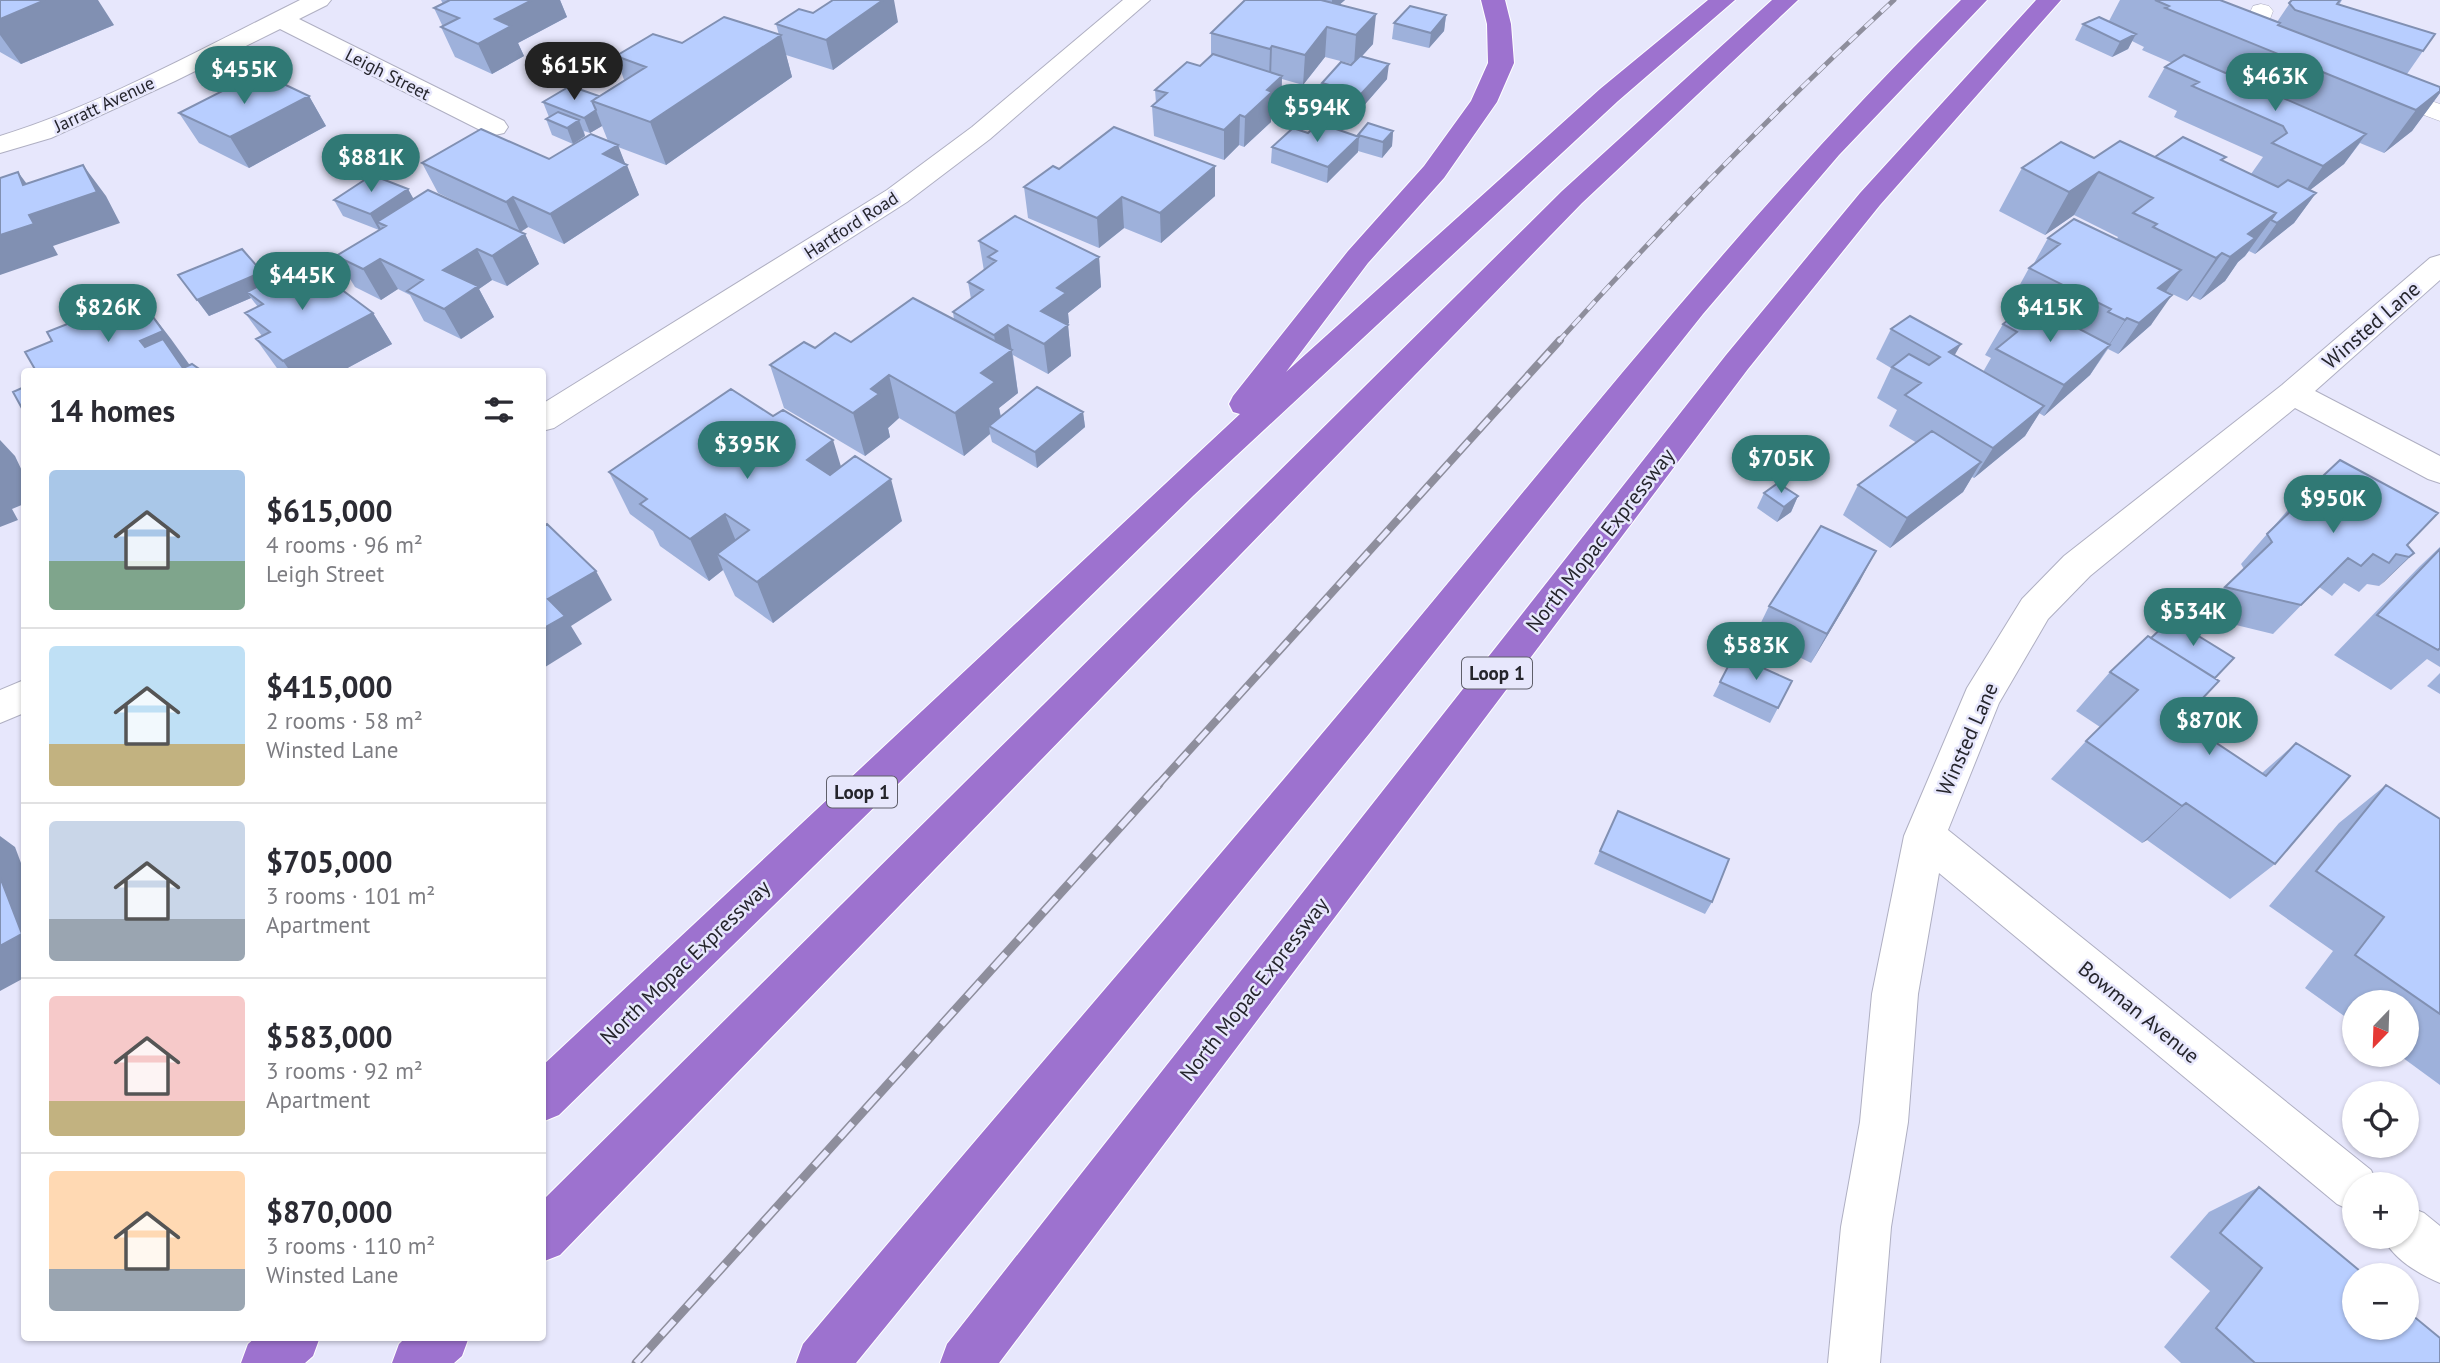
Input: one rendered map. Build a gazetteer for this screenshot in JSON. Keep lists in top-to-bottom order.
{
  "streets": {
    "highway": ["North Mopac Expressway", "Loop 1"],
    "street": [
      "Leigh Street",
      "Jarratt Avenue",
      "Hartford Road",
      "Winsted Lane",
      "Bowman Avenue"
    ]
  },
  "crossings": [
    ["Leigh Street", "Jarratt Avenue"],
    ["Winsted Lane", "Bowman Avenue"]
  ],
  "north": "bottom left",
  "page": {
    "price": [
      "$615K",
      "$455K",
      "$463K",
      "$594K",
      "$881K",
      "$445K",
      "$826K",
      "$415K",
      "$395K",
      "$705K",
      "$950K",
      "$534K",
      "$583K",
      "$870K"
    ],
    "heading": "14 homes",
    "list": [
      {
        "name": "$615,000",
        "note": "4 rooms · 96 m² · Leigh Street"
      },
      {
        "name": "$415,000",
        "note": "2 rooms · 58 m² · Winsted Lane"
      },
      {
        "name": "$705,000",
        "note": "3 rooms · 101 m² · Apartment"
      },
      {
        "name": "$583,000",
        "note": "3 rooms · 92 m² · Apartment"
      },
      {
        "name": "$870,000",
        "note": "3 rooms · 110 m² · Winsted Lane"
      }
    ],
    "map_buttons": ["+", "−"]
  }
}
